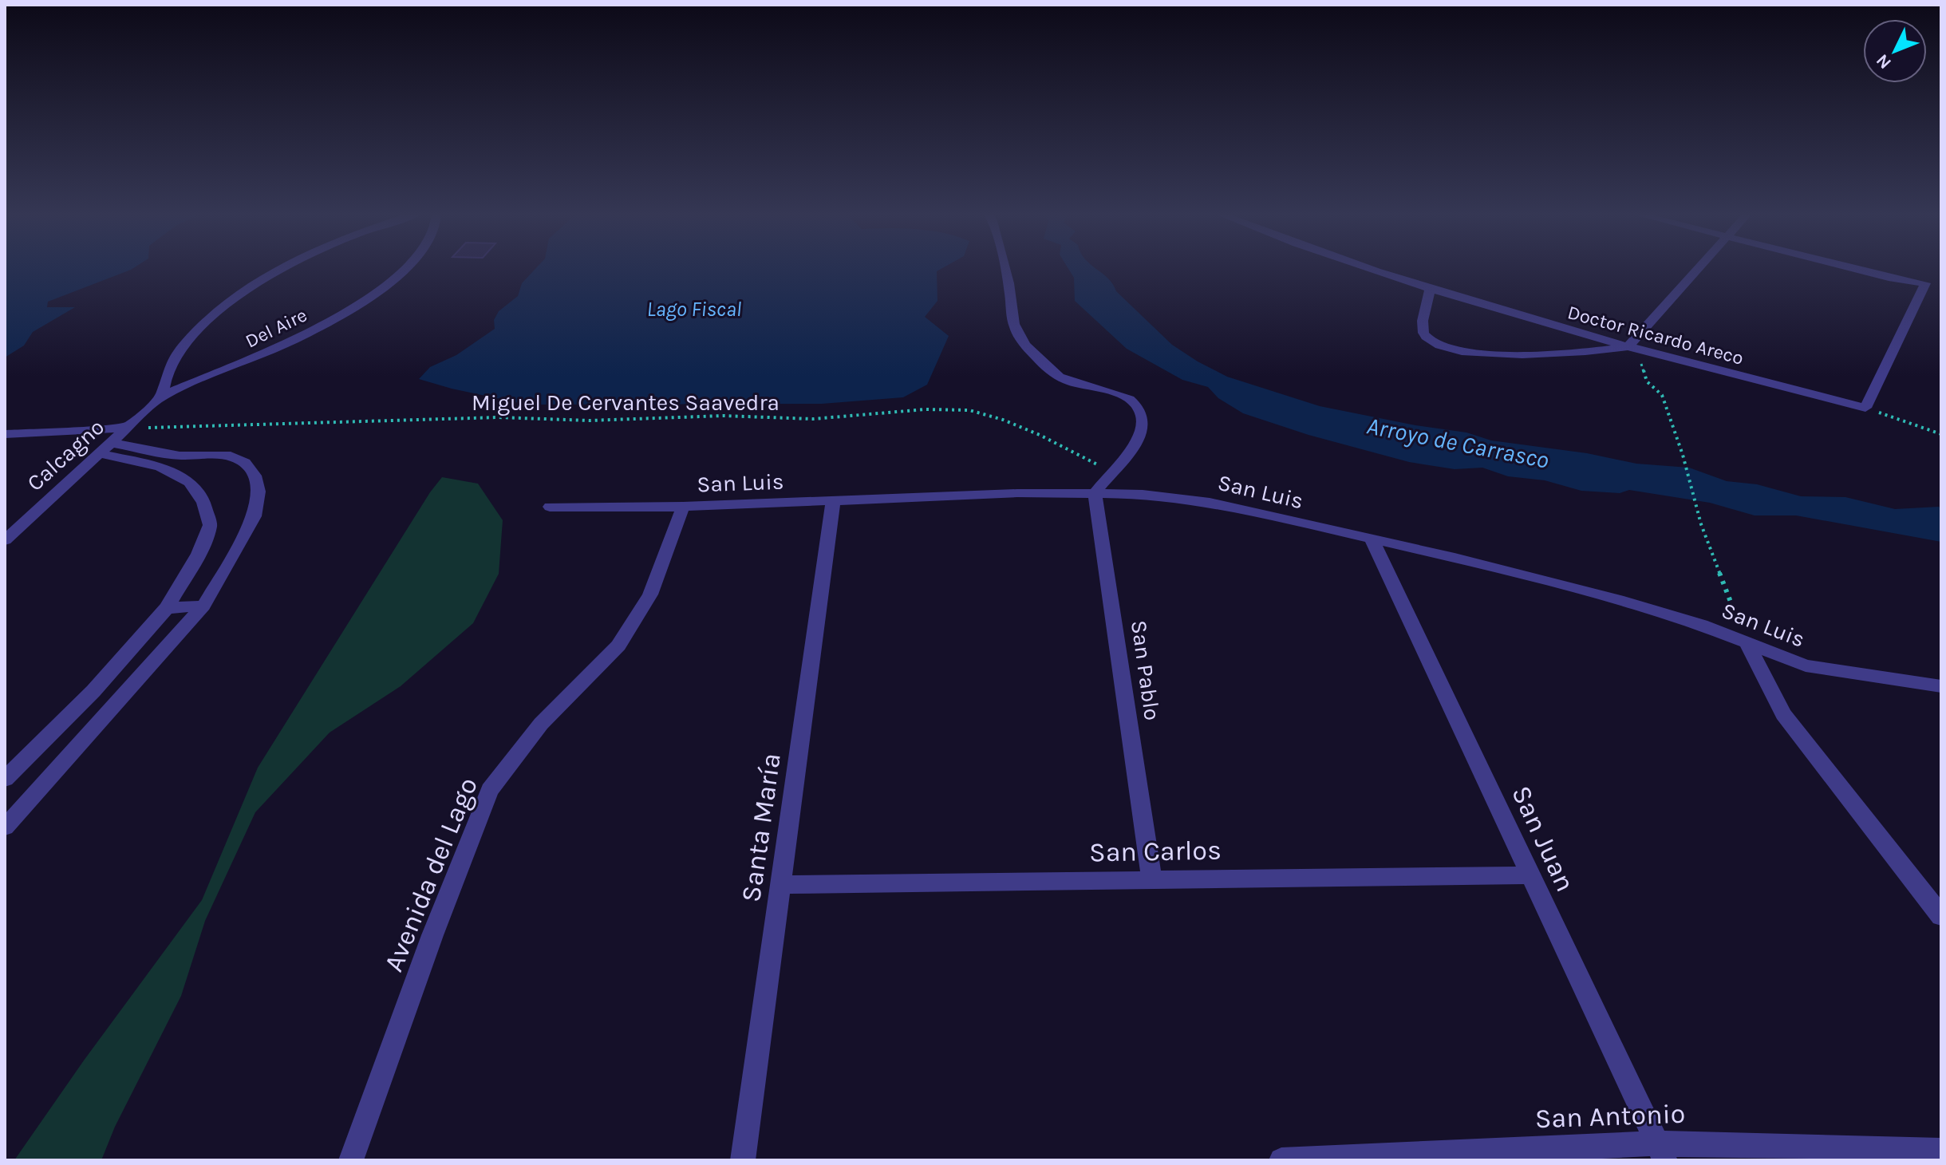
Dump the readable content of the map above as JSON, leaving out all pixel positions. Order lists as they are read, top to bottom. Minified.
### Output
{"streets":{"street":["Del Aire","Doctor Ricardo Areco","Calcagno","San Luis","San Pablo","Santa María","San Juan","San Carlos","Avenida del Lago","San Antonio"],"path":["Miguel De Cervantes Saavedra"]},"crossings":[["Del Aire","Calcagno"],["Miguel De Cervantes Saavedra","Calcagno"],["San Luis","San Pablo"],["San Luis","Santa María"],["San Luis","San Juan"],["San Luis","Avenida del Lago"],["San Pablo","San Carlos"],["Santa María","San Carlos"],["San Juan","San Carlos"],["San Juan","San Antonio"]],"water":["Lago Fiscal","Arroyo de Carrasco"],"north":"bottom left"}
